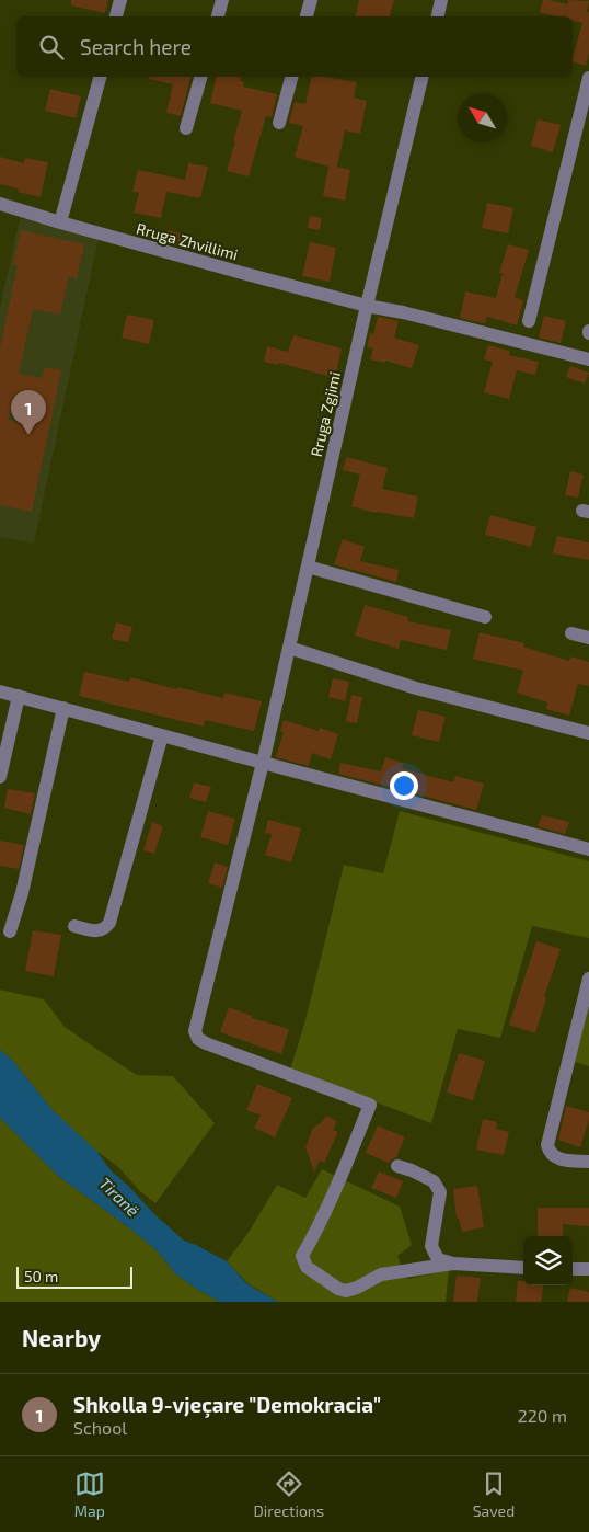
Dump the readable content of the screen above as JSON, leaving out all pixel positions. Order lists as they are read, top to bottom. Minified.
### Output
{"streets":{"street":["Rruga Zhvillimi","Rruga Zgjimi"]},"crossings":[["Rruga Zhvillimi","Rruga Zgjimi"]],"water":["Tiranë"],"scale_bar":"50 m","north":"top left","page":{"search":"Search here","pins":"1","scale":"50 m","heading":"Nearby","list":[{"mark":"1","name":"Shkolla 9-vjeçare \"Demokracia\"","note":"School","value":"220 m"}],"nav":["Map","Directions","Saved"]}}
